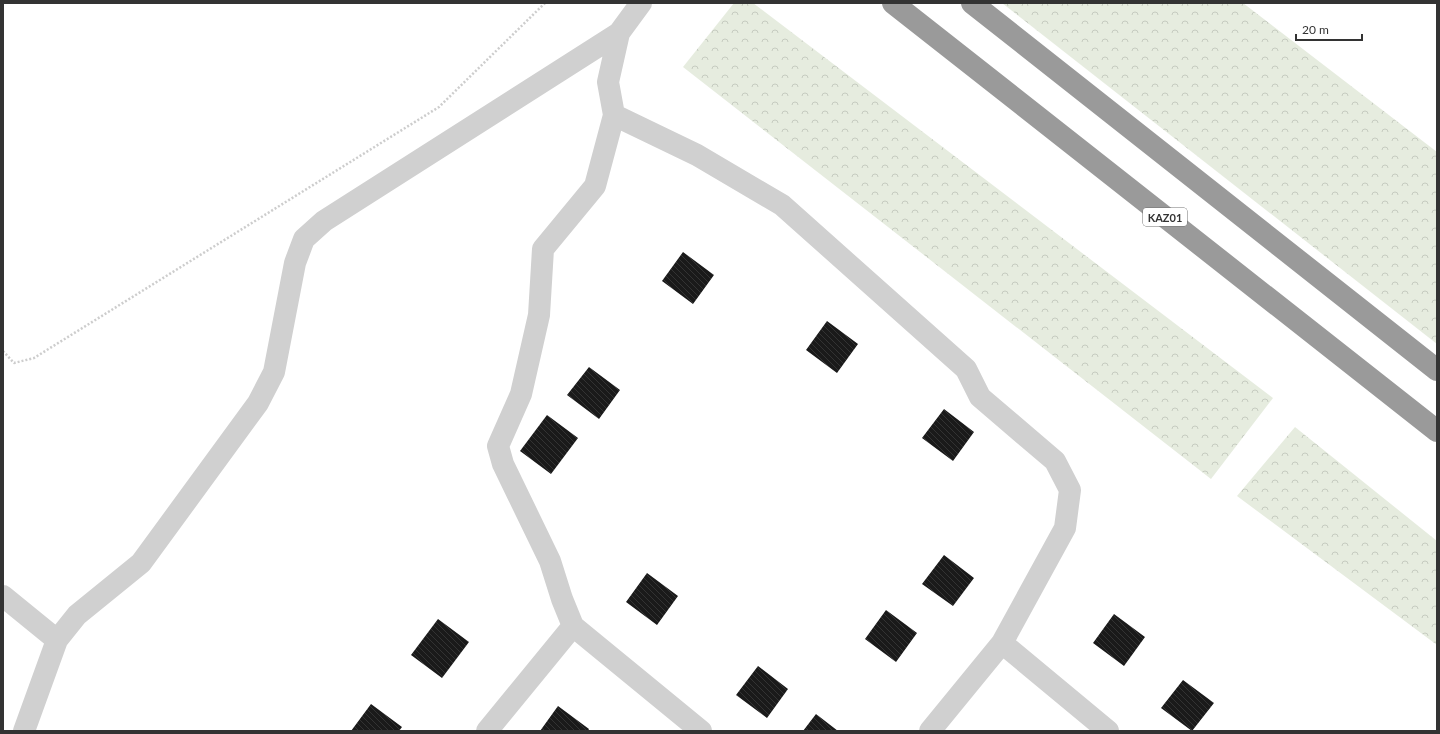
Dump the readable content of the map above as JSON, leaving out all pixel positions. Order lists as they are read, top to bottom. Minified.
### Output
{"streets":{"highway":["KАZ01"]},"scale_bar":"20 m"}
